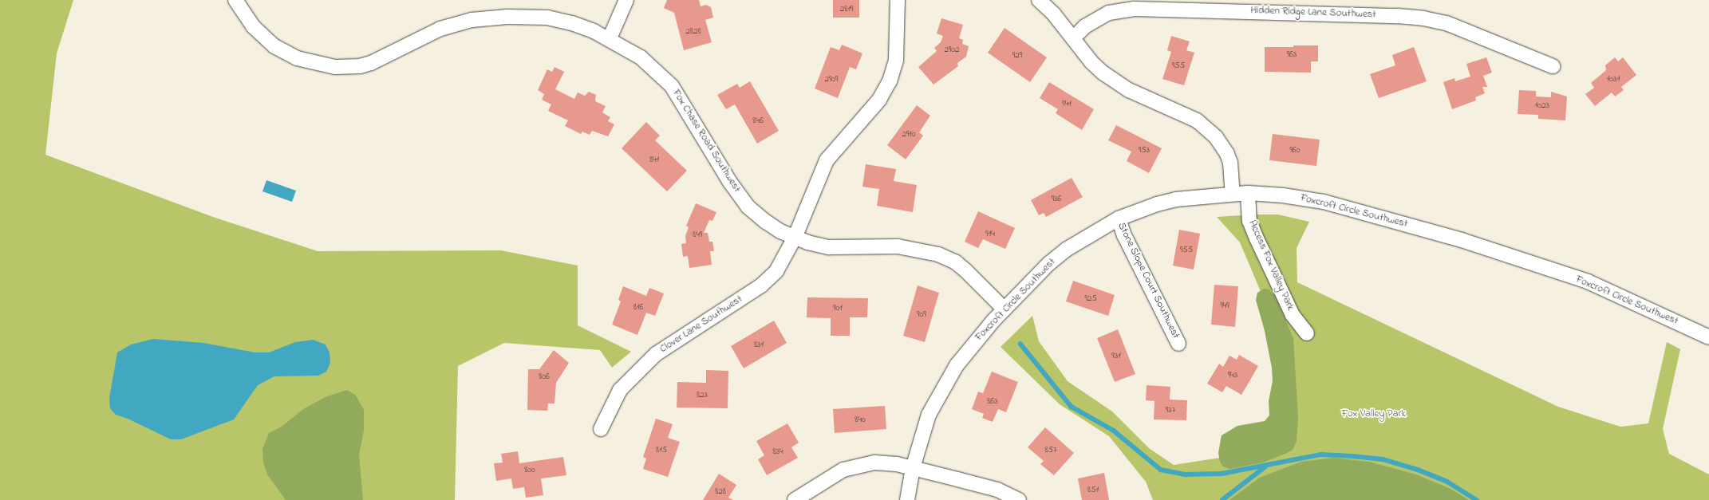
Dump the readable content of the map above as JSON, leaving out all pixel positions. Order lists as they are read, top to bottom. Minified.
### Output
{"streets":{"street":["Hidden Ridge Lane Southwest","Fox Chase Road Southwest","Foxcroft Circle Southwest","Access Fox Valley Park","Stone Slope Court Southwest","Clover Lane Southwest"]},"crossings":[["Fox Chase Road Southwest","Foxcroft Circle Southwest"],["Fox Chase Road Southwest","Clover Lane Southwest"],["Foxcroft Circle Southwest","Access Fox Valley Park"],["Foxcroft Circle Southwest","Stone Slope Court Southwest"]],"parks":["Fox Valley Park"],"house_numbers":["2819","2828","2902","963","929","955","2909","1031","941","1023","846","2910","953","960","841","936","914","849","955","925","949","816","901","909","831","931","943","806","823","863","937","840","815","857","834","800","851","828"]}
